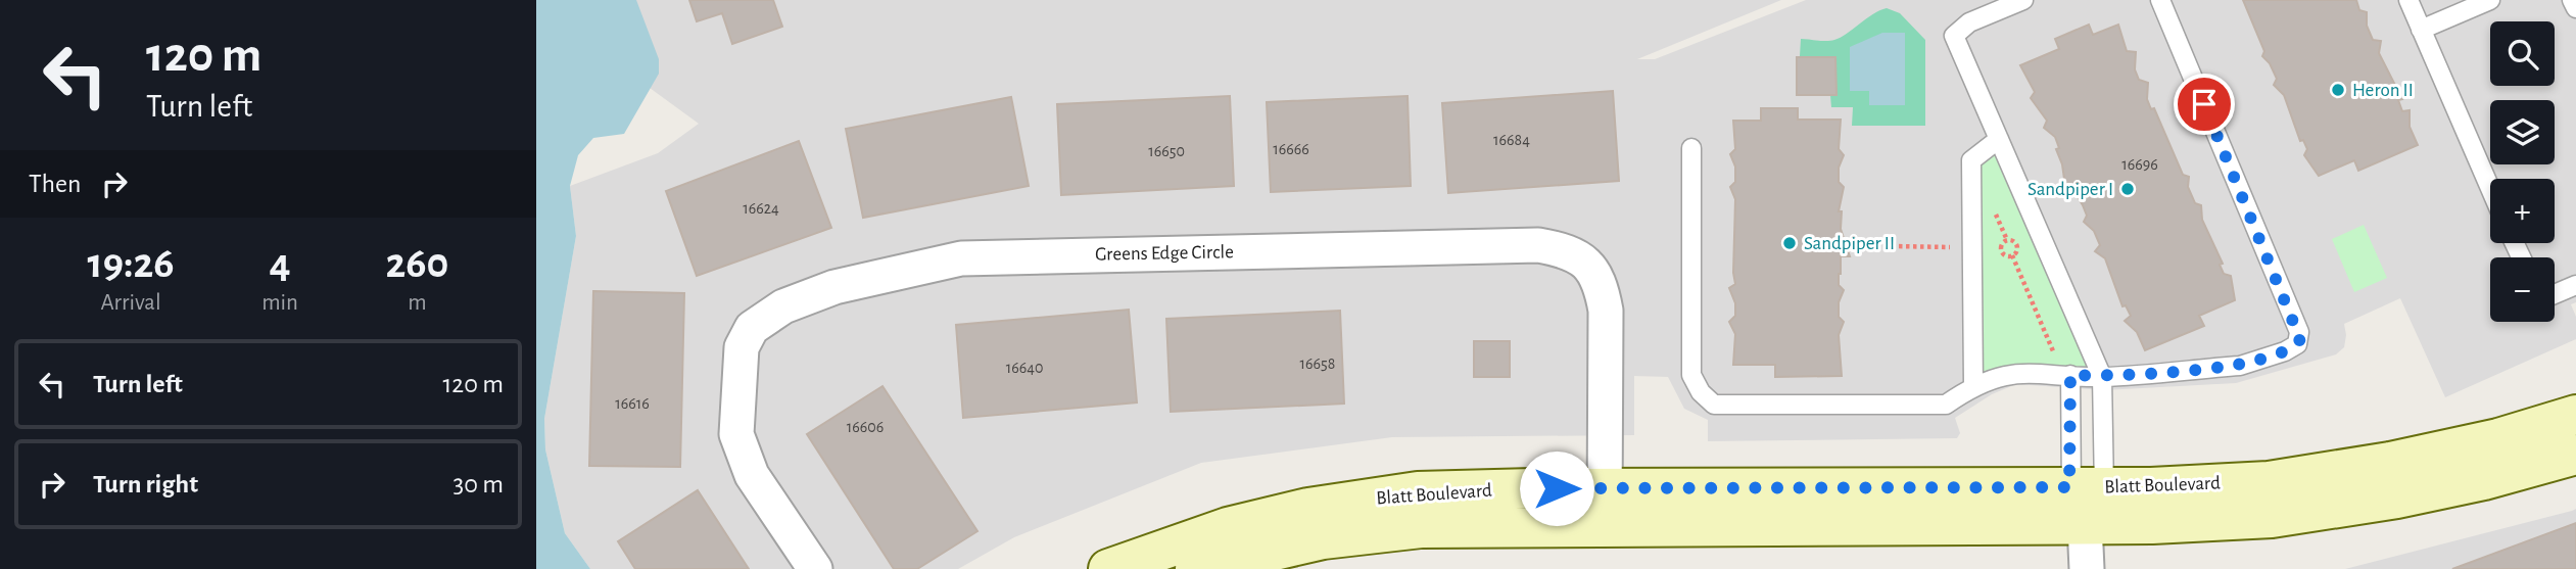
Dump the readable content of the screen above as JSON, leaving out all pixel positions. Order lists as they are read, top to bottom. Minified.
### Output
{"streets":{"street":["Greens Edge Circle","Blatt Boulevard"]},"crossings":[["Greens Edge Circle","Blatt Boulevard"]],"places":["Heron II","Sandpiper I","Sandpiper II"],"house_numbers":["16684","16666","16650","16696","16624","16658","16640","16616","16606"],"page":{"turn":["120 m","Turn left"],"map_buttons":["+","−"],"then":"Then","eta":["19:26","Arrival","4","min","260","m"],"list":[{"name":"Turn left","value":"120 m"},{"name":"Turn right","value":"30 m"}]}}
